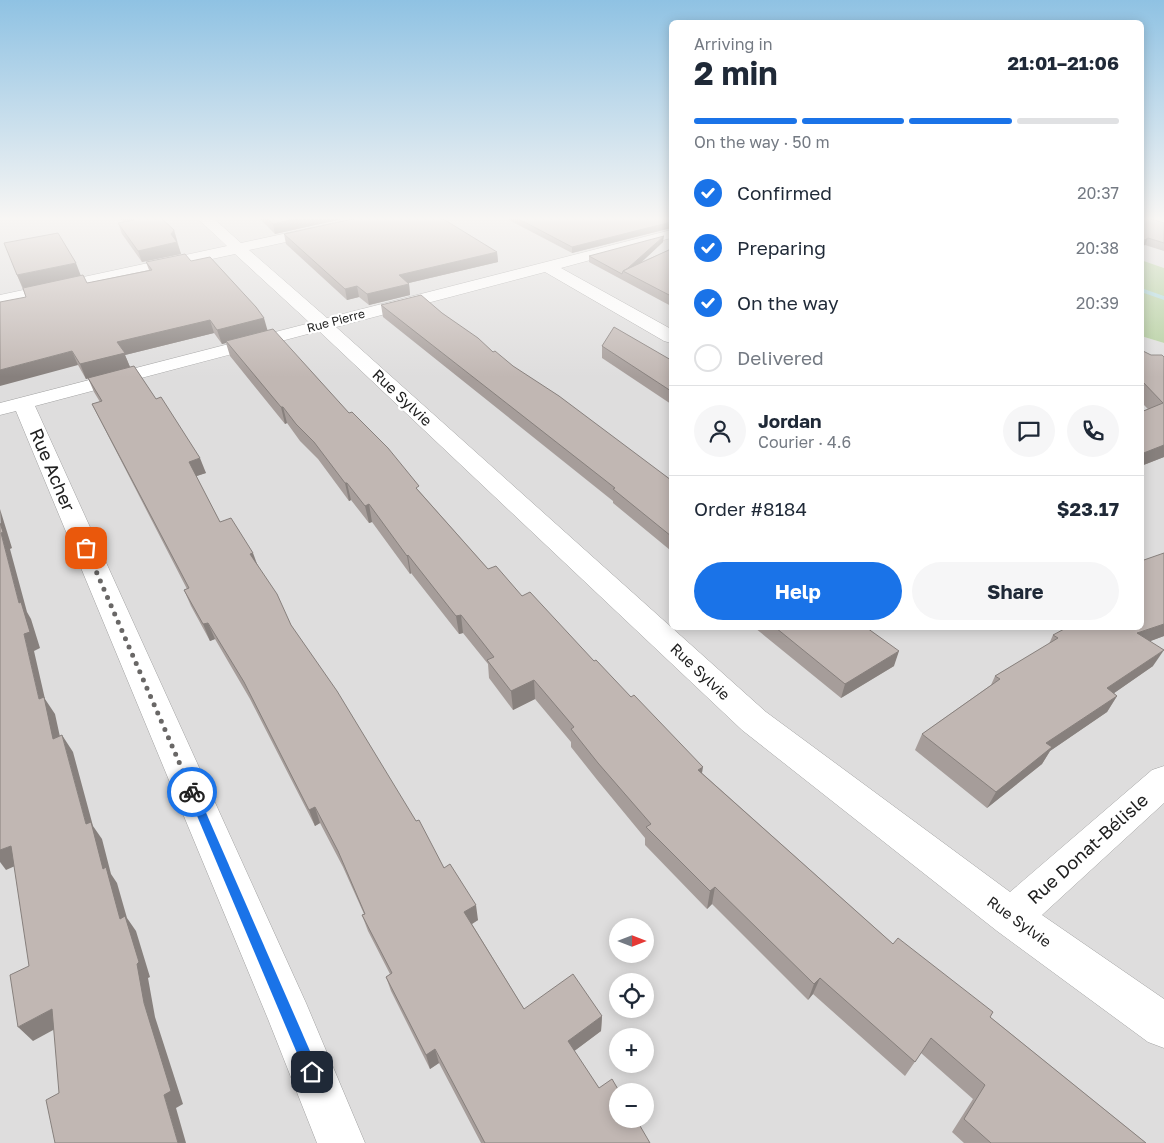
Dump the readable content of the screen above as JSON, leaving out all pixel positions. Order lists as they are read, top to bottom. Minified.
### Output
{"streets":{"street":["Rue Pierre","Rue Sylvie","Rue Acher","Rue Donat-Bélisle"]},"crossings":[["Rue Pierre","Rue Sylvie"],["Rue Pierre","Rue Acher"],["Rue Sylvie","Rue Donat-Bélisle"]],"north":"right","page":{"heading":["2 min","Arriving in","21:01–21:06"],"panel":["Jordan","Courier · 4.6","Order #8184","$23.17"],"bar":"On the way · 50 m","list":[["Confirmed","20:37"],["Preparing","20:38"],["On the way","20:39"],"Delivered"],"buttons":["Help","Share"],"map_buttons":["+","−"]}}
